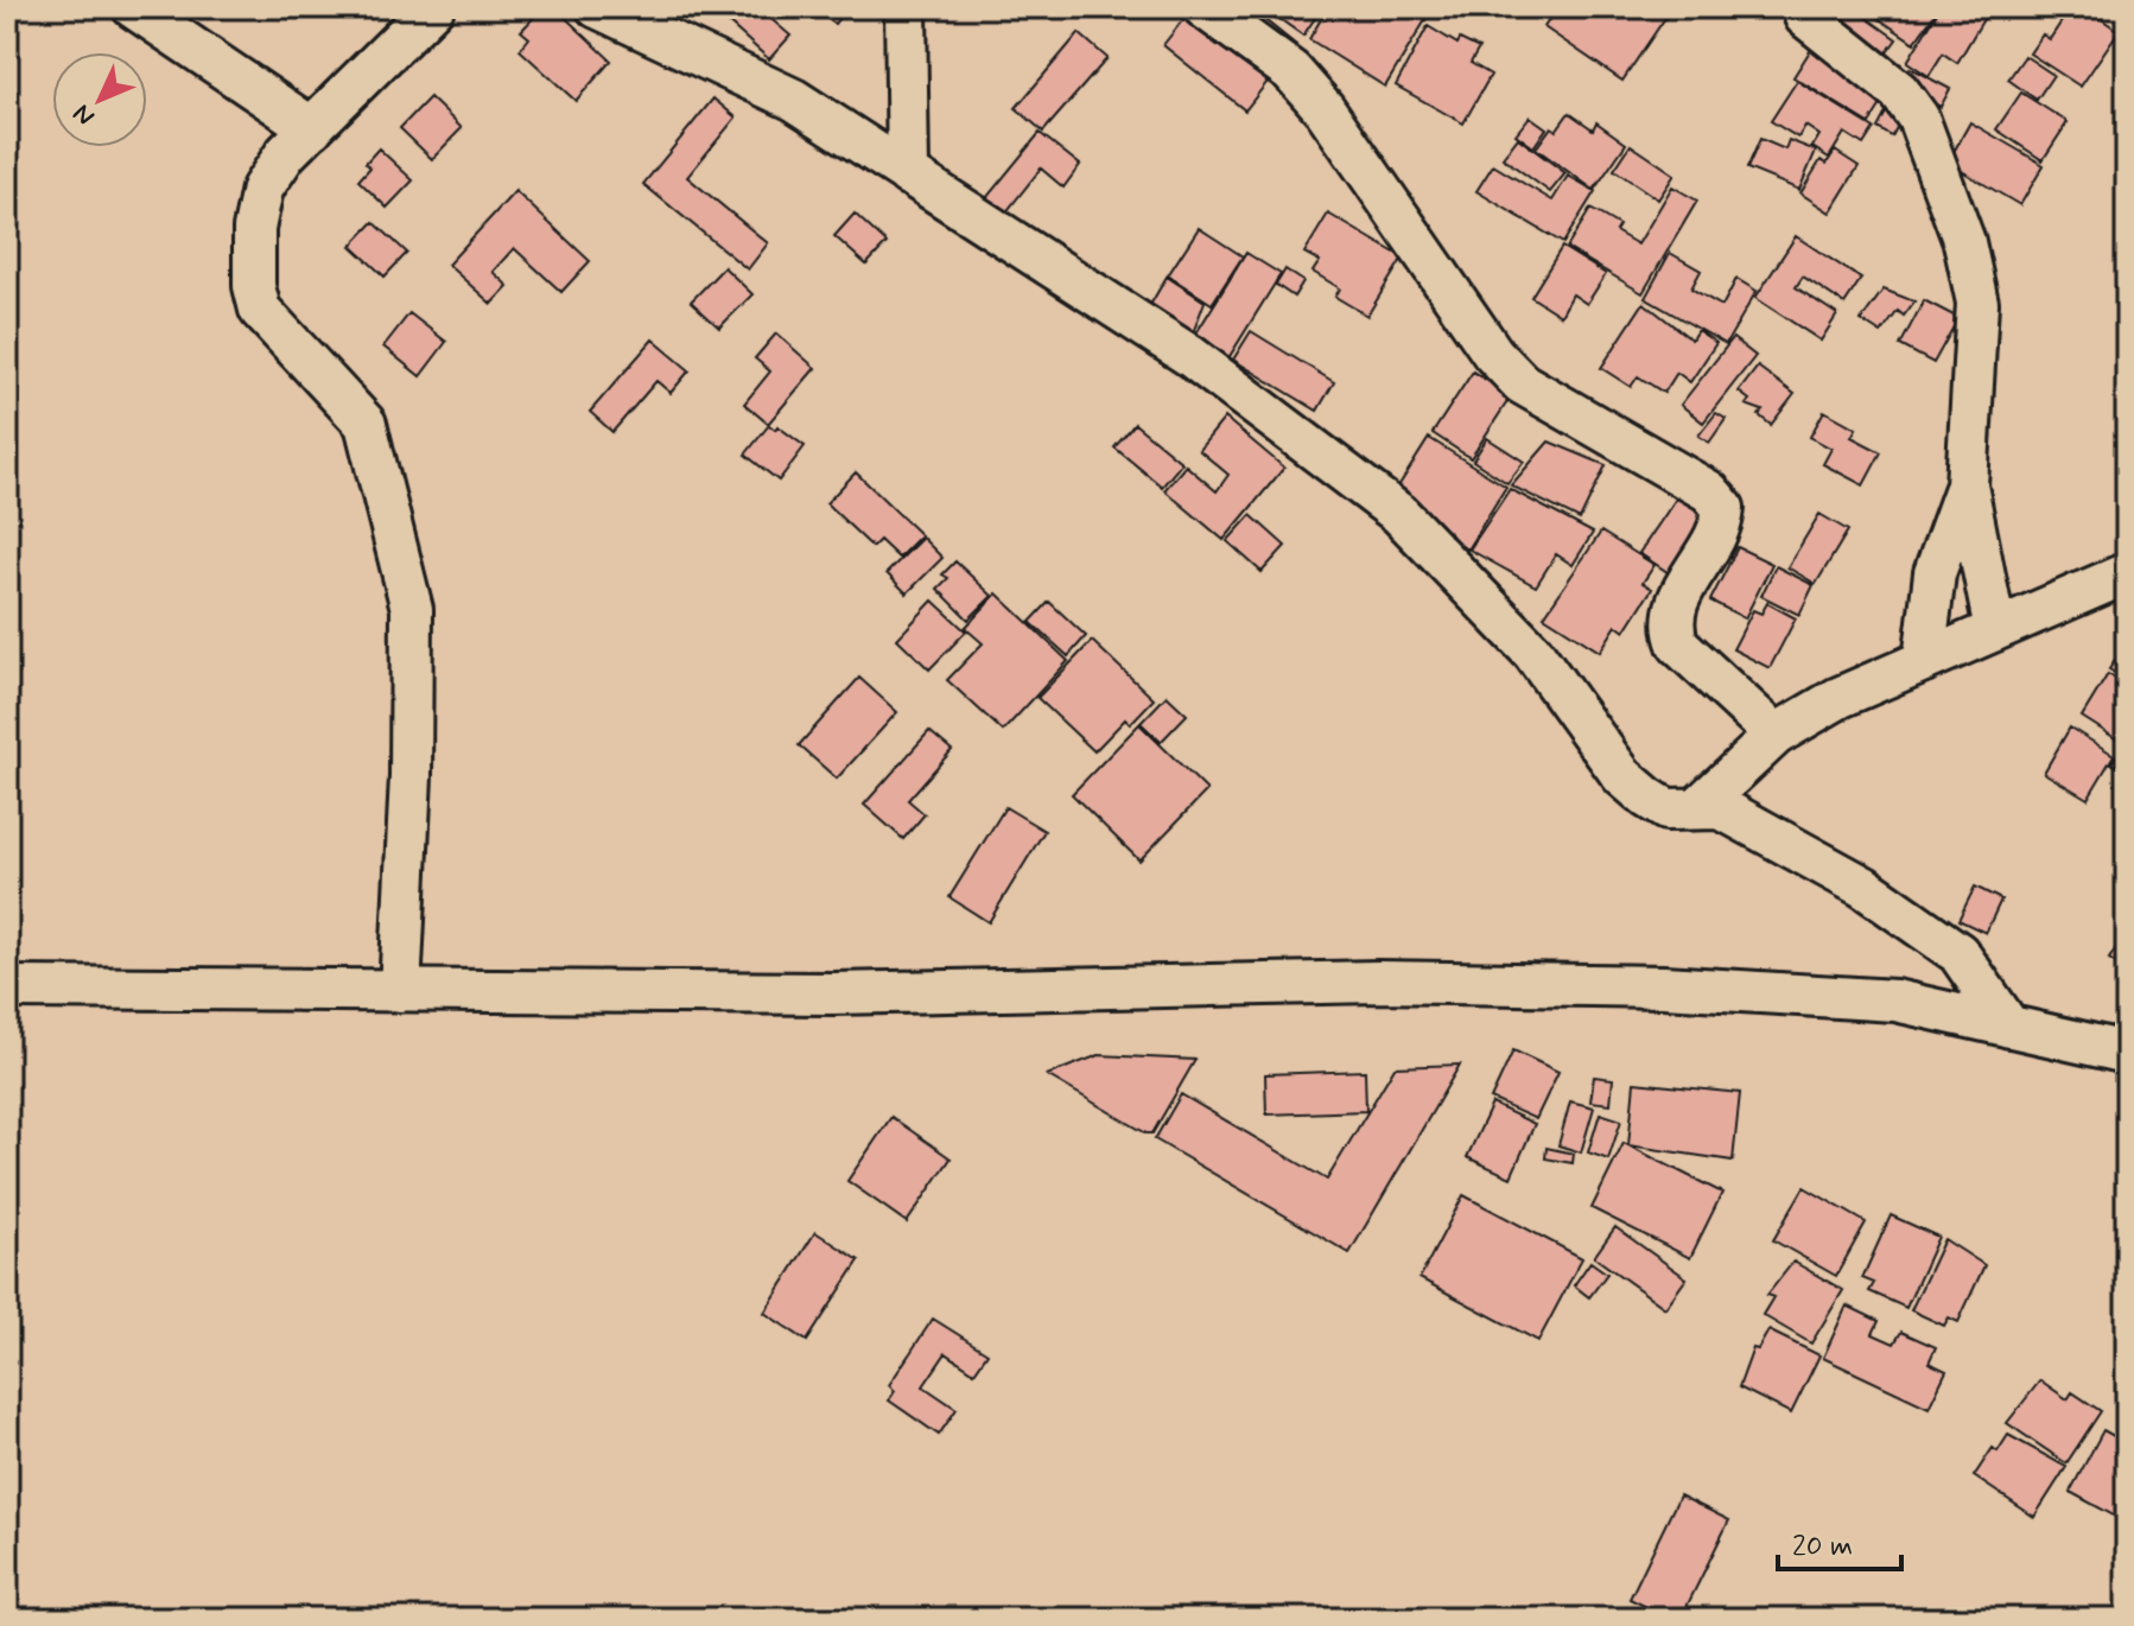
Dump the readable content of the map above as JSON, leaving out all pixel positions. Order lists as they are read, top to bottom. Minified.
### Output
{"scale_bar":"20 m","north":"bottom left"}
